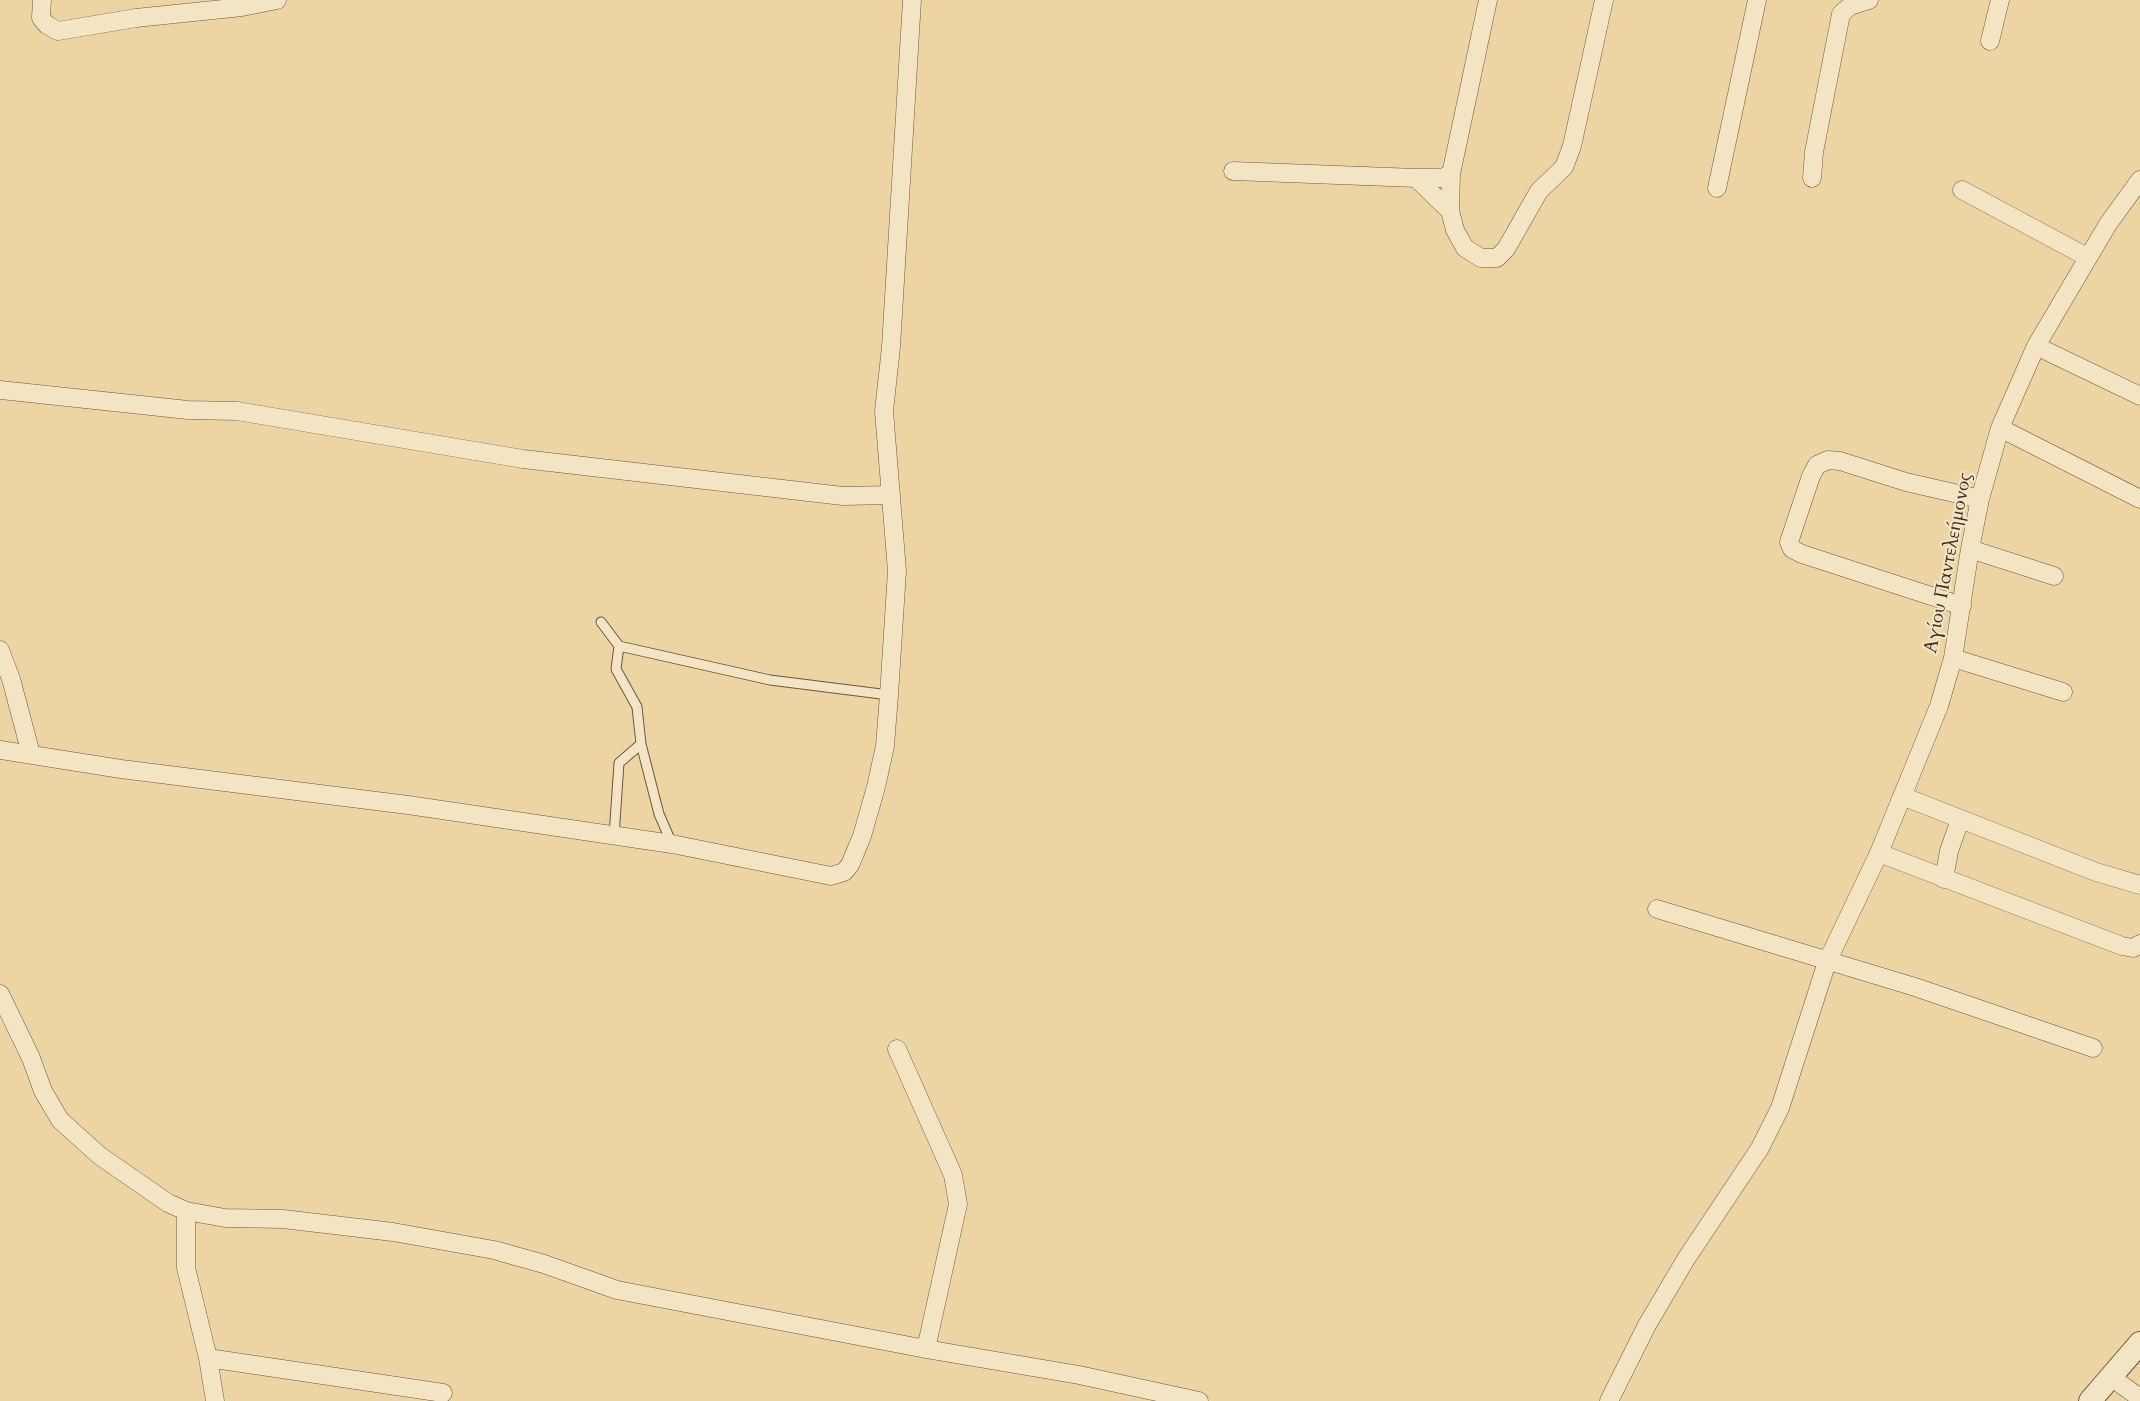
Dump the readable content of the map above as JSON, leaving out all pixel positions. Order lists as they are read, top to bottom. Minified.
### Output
{"streets":{"street":["Αγίου Παντελεήμονος"]}}
